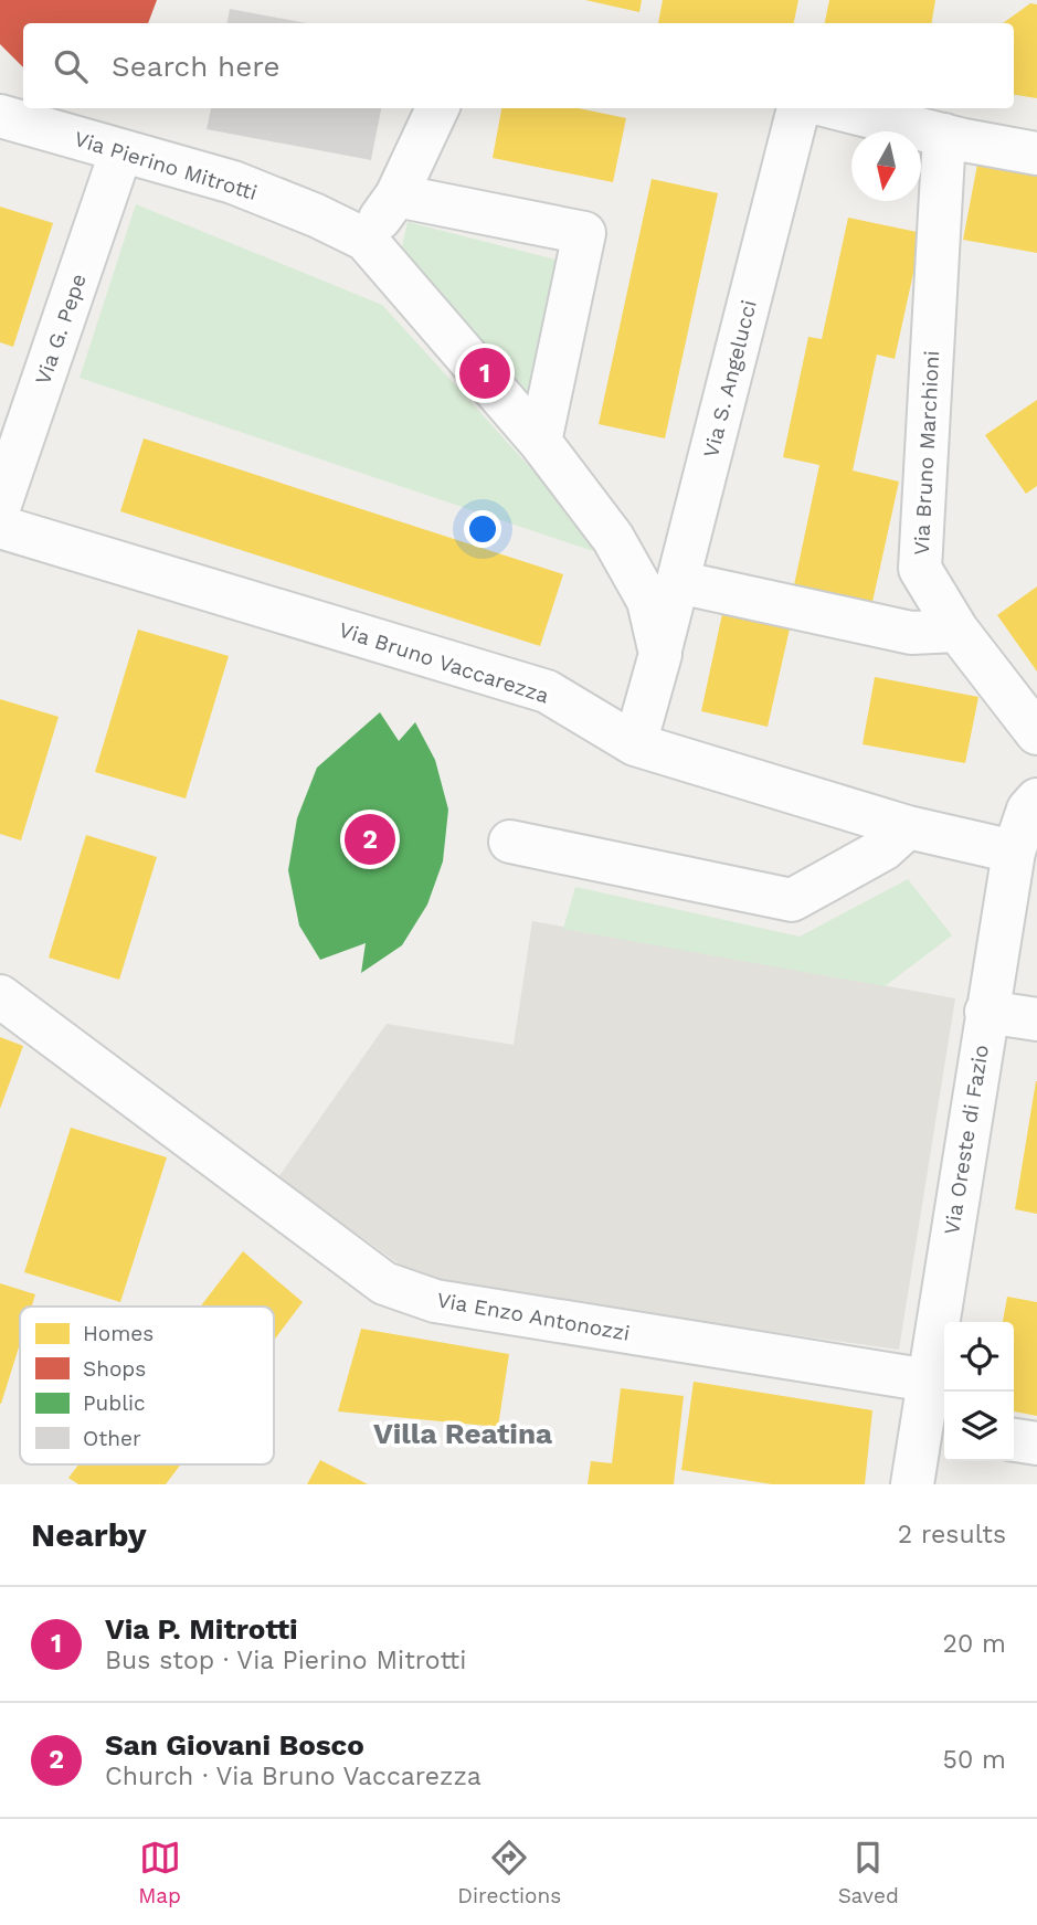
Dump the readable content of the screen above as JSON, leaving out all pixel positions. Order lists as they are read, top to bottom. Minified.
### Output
{"streets":{"street":["Via Pierino Mitrotti","Via G. Pepe","Via S. Angelucci","Via Bruno Marchioni","Via Bruno Vaccarezza","Via Oreste di Fazio","Via Enzo Antonozzi"]},"crossings":[["Via Pierino Mitrotti","Via G. Pepe"],["Via Pierino Mitrotti","Via S. Angelucci"],["Via Pierino Mitrotti","Via Bruno Vaccarezza"],["Via Bruno Vaccarezza","Via Oreste di Fazio"],["Via Oreste di Fazio","Via Enzo Antonozzi"]],"districts":["Villa Reatina"],"legend":["Homes","Shops","Public","Other"],"north":"bottom","page":{"search":"Search here","pins":["1","2"],"heading":["Nearby","2 results"],"list":[{"mark":"1","name":"Via P. Mitrotti","note":"Bus stop · Via Pierino Mitrotti","value":"20 m"},{"mark":"2","name":"San Giovani Bosco","note":"Church · Via Bruno Vaccarezza","value":"50 m"}],"nav":["Map","Directions","Saved"]}}
